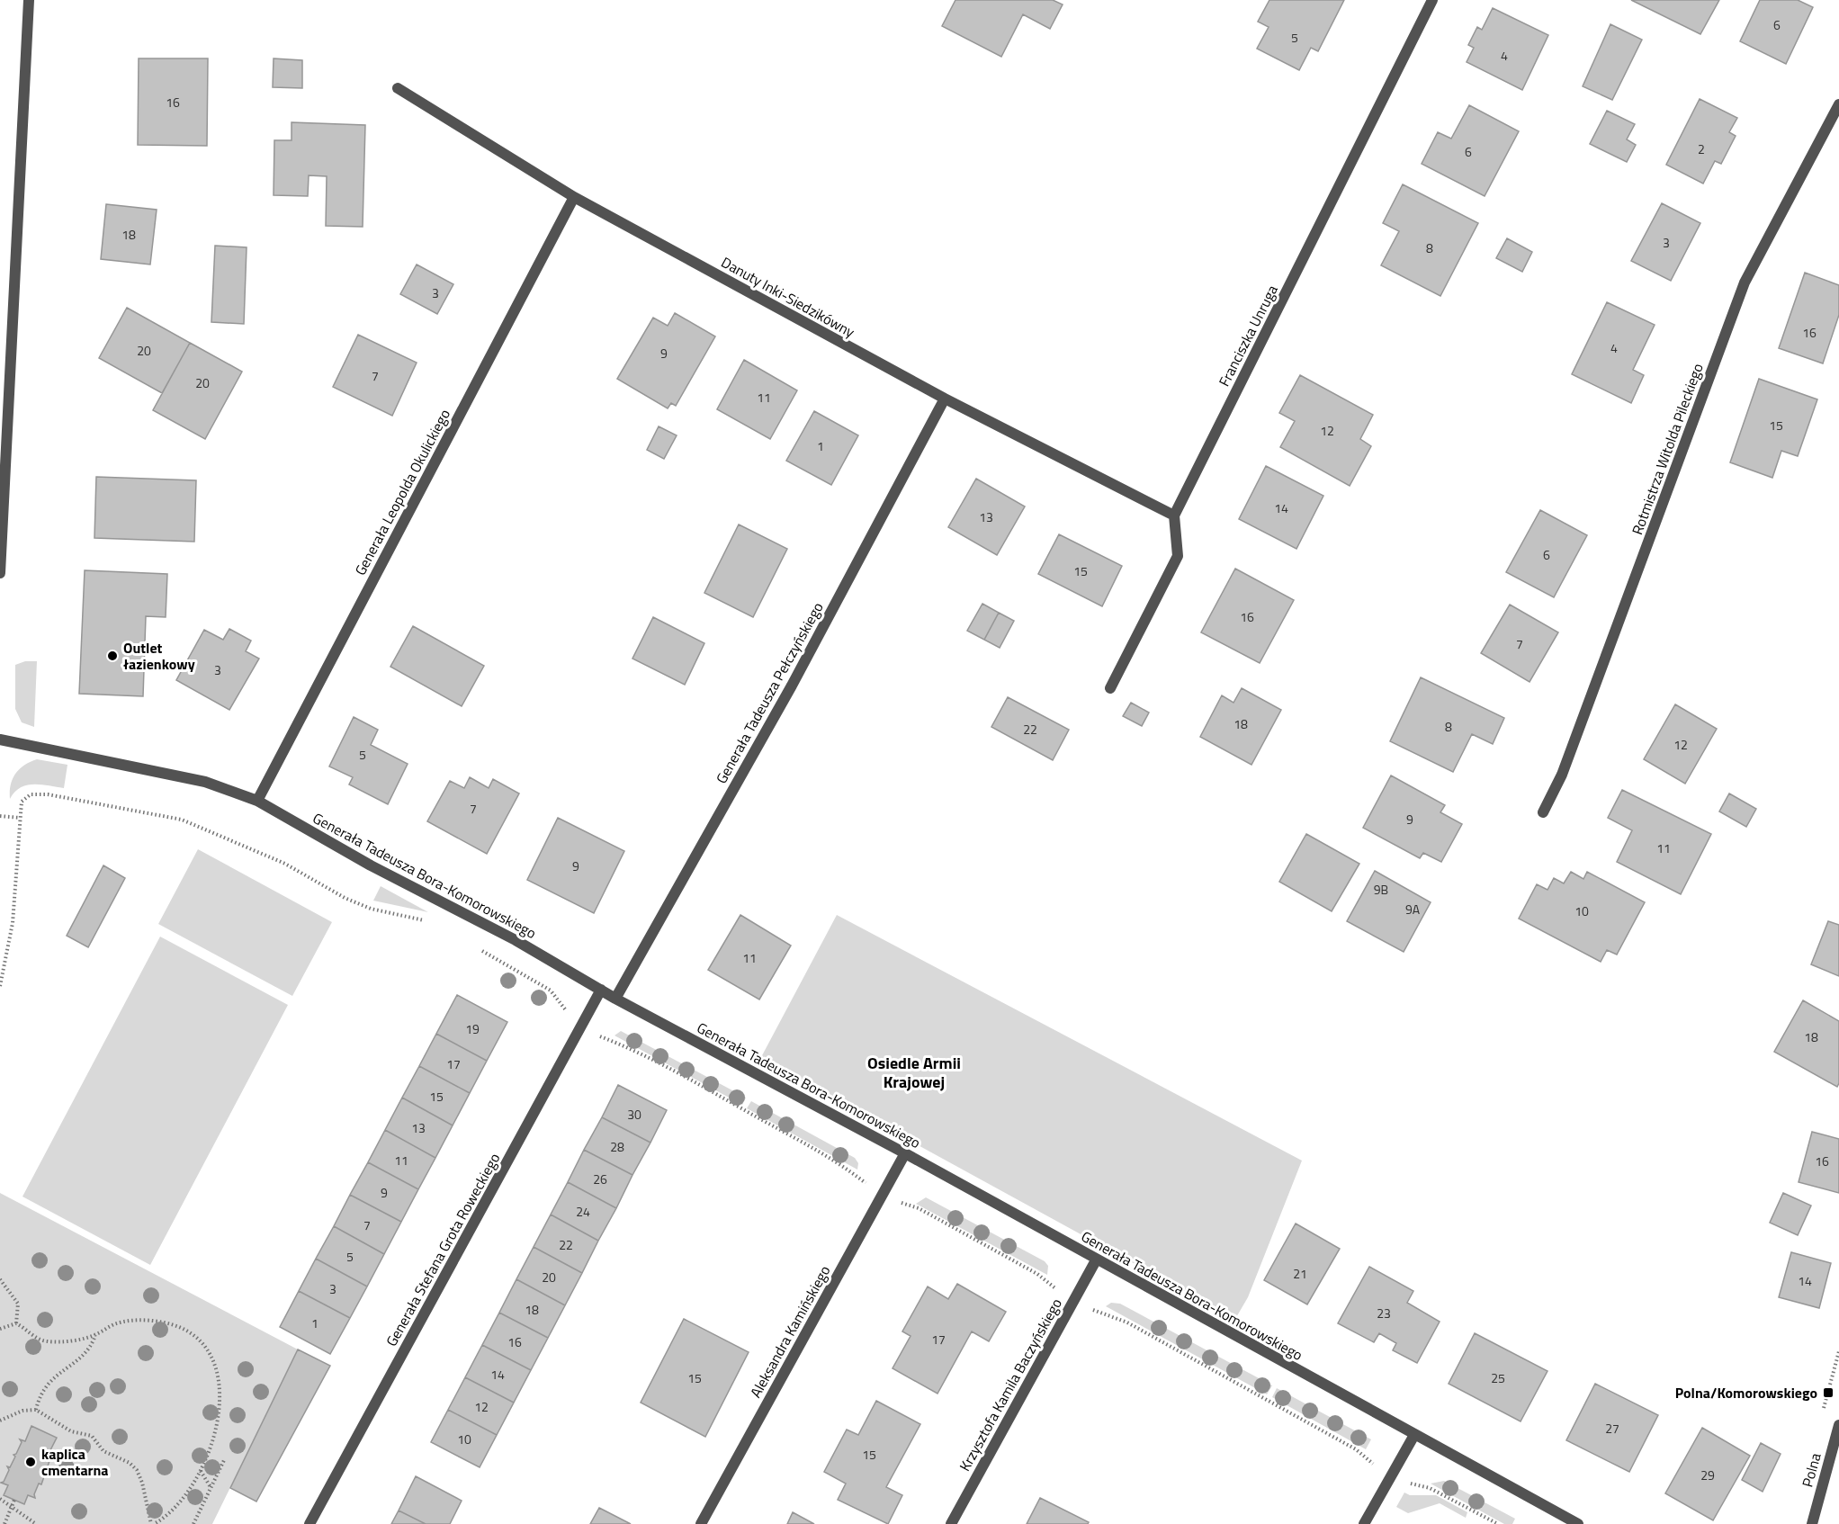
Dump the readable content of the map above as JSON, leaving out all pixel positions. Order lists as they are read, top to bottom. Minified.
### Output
{"streets":{"street":["Danuty Inki-Siedzikówny","Franciszka Unruga","Rotmistrza Witolda Pileckiego","Generała Leopolda Okulickiego","Generała Tadeusza Pełczyńskiego","Generała Tadeusza Bora-Komorowskiego","Generała Stefana Grota Roweckiego","Aleksandra Kamińskiego","Krzysztofa Kamila Baczyńskiego","Polna"]},"crossings":[["Danuty Inki-Siedzikówny","Franciszka Unruga"],["Danuty Inki-Siedzikówny","Generała Leopolda Okulickiego"],["Danuty Inki-Siedzikówny","Generała Tadeusza Pełczyńskiego"],["Generała Leopolda Okulickiego","Generała Tadeusza Bora-Komorowskiego"],["Generała Tadeusza Pełczyńskiego","Generała Tadeusza Bora-Komorowskiego"],["Generała Tadeusza Bora-Komorowskiego","Generała Stefana Grota Roweckiego"],["Generała Tadeusza Bora-Komorowskiego","Aleksandra Kamińskiego"],["Generała Tadeusza Bora-Komorowskiego","Krzysztofa Kamila Baczyńskiego"]],"districts":["Osiedle Armii Krajowej"],"places":{"other":["Outlet łazienkowy","kaplica cmentarna"],"transit":["Polna/Komorowskiego"]},"house_numbers":["6","5","4","16","2","6","18","3","8","3","16","4","20","9","7","20","11","15","12","1","14","13","6","15","16","7","3","18","8","22","12","5","7","9","11","9","9B","9A","10","11","19","18","17","15","30","13","28","11","16","26","9","24","7","22","5","21","20","14","3","18","23","1","17","16","14","15","25","12","27","10","15","29"]}
